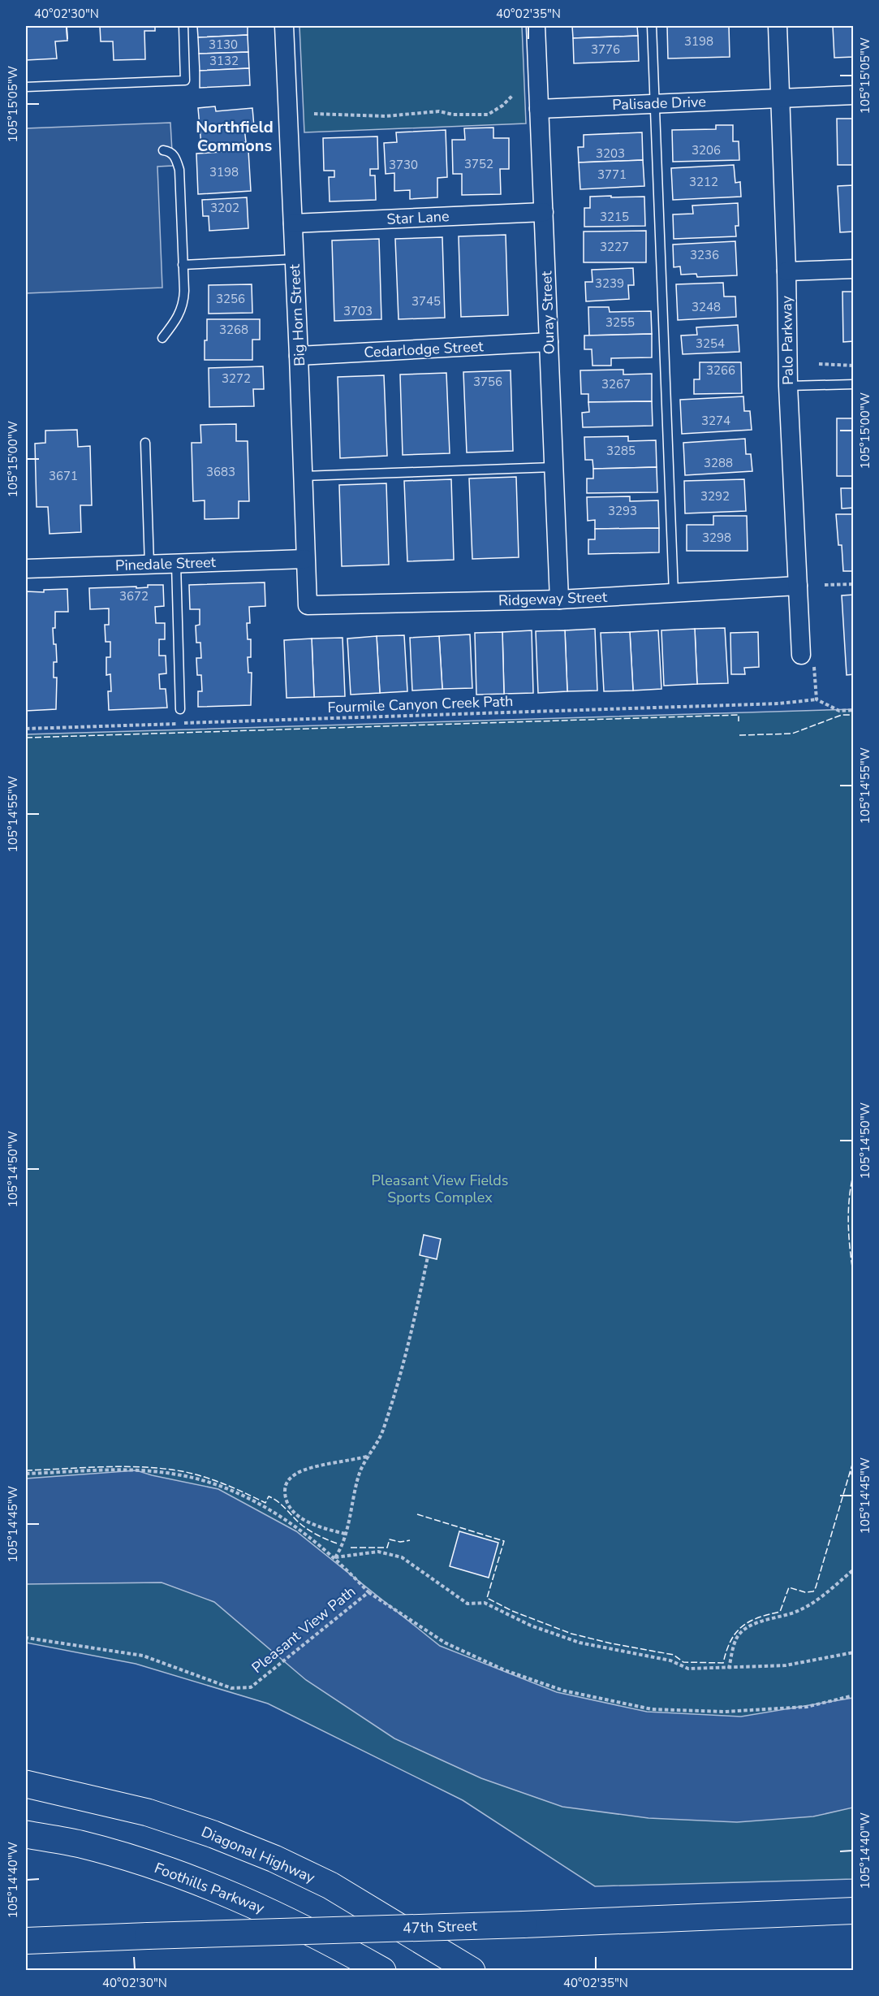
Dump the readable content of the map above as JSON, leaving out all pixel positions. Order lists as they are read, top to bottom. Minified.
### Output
{"streets":{"highway":["Diagonal Highway","Foothills Parkway"],"street":["Palisade Drive","Star Lane","Ouray Street","Big Horn Street","Palo Parkway","Cedarlodge Street","Pinedale Street","Ridgeway Street","47th Street"],"path":["Fourmile Canyon Creek Path","Pleasant View Path"]},"crossings":[["Palisade Drive","Ouray Street"],["Palisade Drive","Palo Parkway"],["Star Lane","Ouray Street"],["Star Lane","Big Horn Street"],["Ouray Street","Cedarlodge Street"],["Ouray Street","Ridgeway Street"],["Big Horn Street","Cedarlodge Street"],["Big Horn Street","Pinedale Street"],["Big Horn Street","Ridgeway Street"],["Palo Parkway","Ridgeway Street"]],"districts":["Northfield Commons"],"parks":["Pleasant View Fields Sports Complex"],"house_numbers":["3198","3130","3776","3132","3206","3203","3752","3730","3198","3771","3212","3202","3215","3227","3236","3239","3256","3745","3248","3703","3255","3268","3254","3266","3272","3756","3267","3274","3285","3288","3683","3671","3292","3293","3298","3672"],"coordinates":["40°02'30\"N","40°02'35\"N","105°15'05\"W","105°15'00\"W","105°14'55\"W","105°14'50\"W","105°14'45\"W","105°14'40\"W"]}
